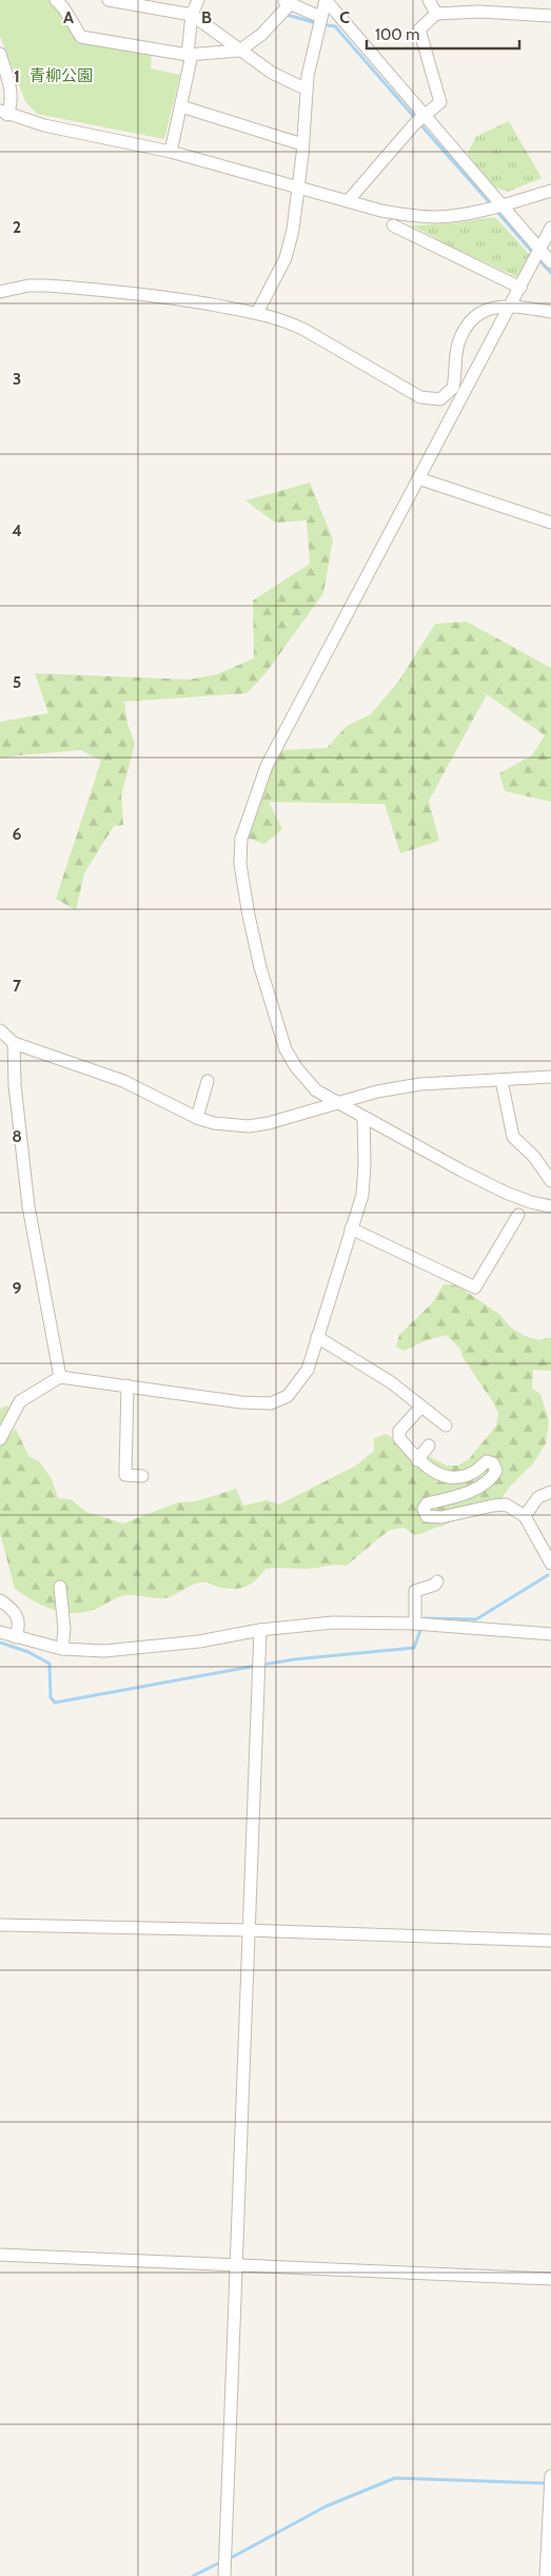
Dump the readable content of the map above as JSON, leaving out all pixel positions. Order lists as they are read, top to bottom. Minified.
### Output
{"parks":["青柳公園"],"scale_bar":"100 m","grid":{"columns":["A","B","C"],"rows":["1","2","3","4","5","6","7","8","9"]}}
